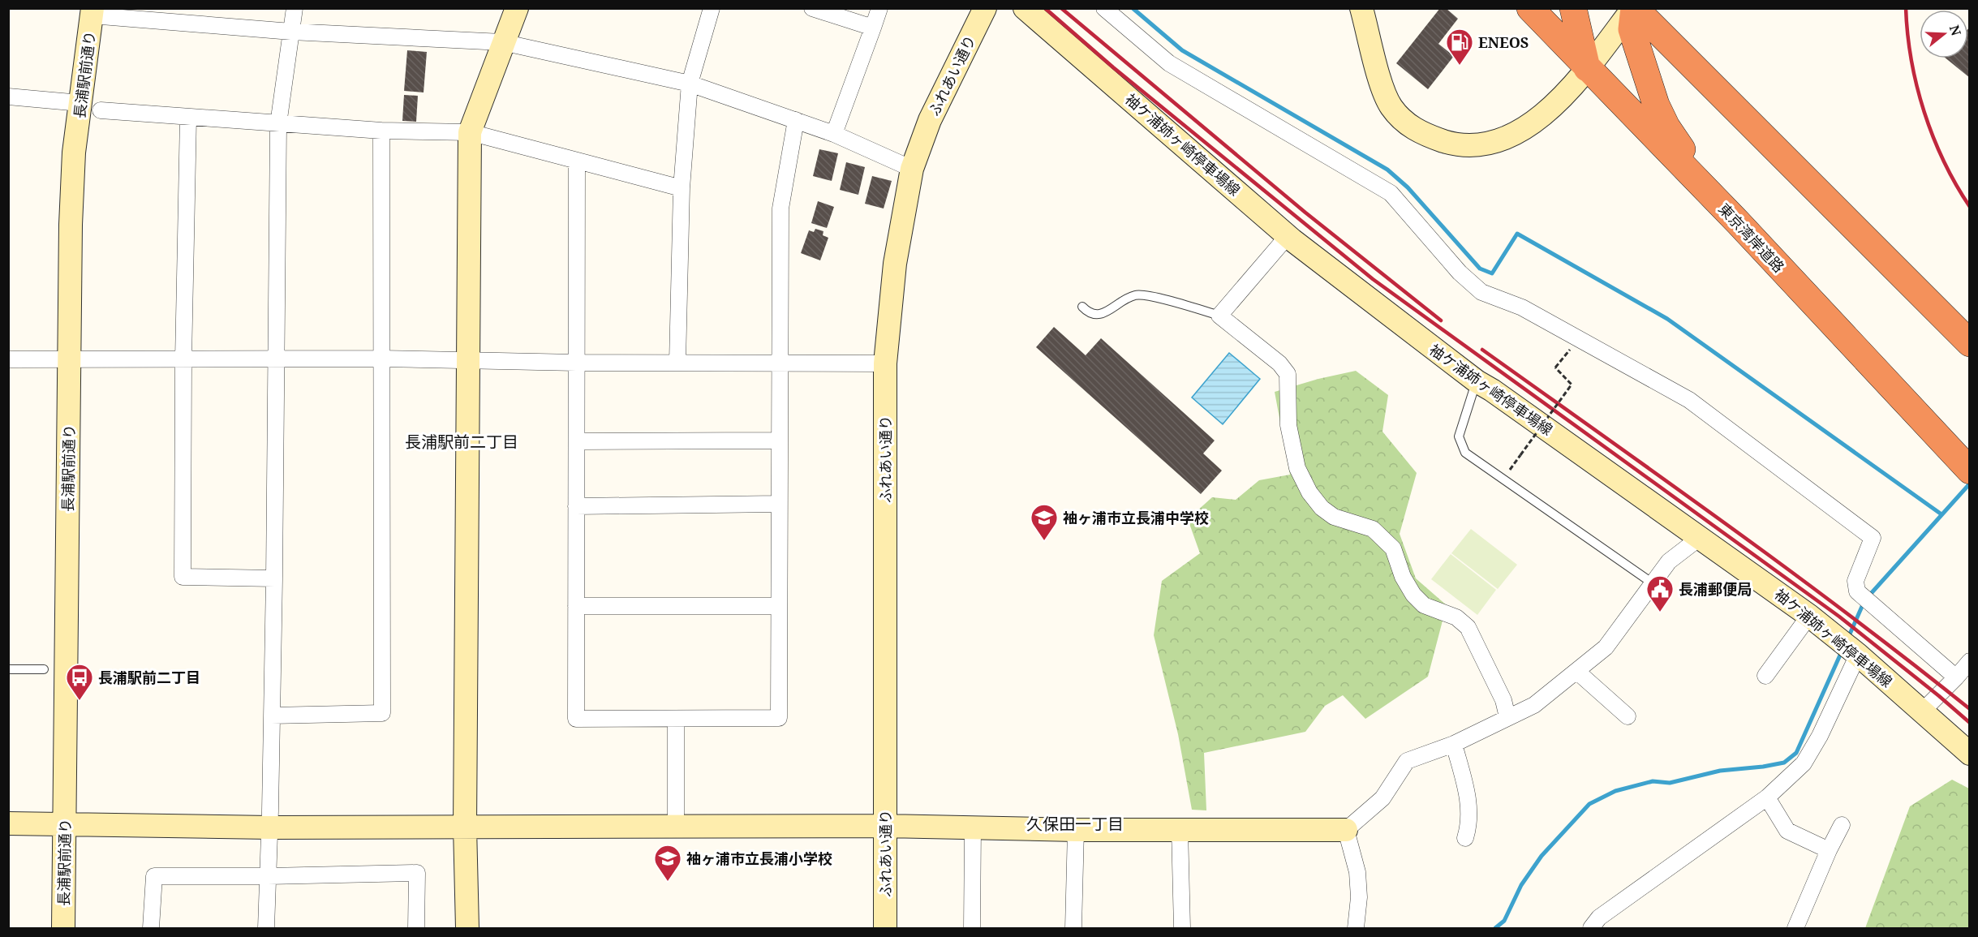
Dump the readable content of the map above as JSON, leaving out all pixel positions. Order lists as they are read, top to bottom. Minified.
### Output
{"streets":{"highway":["東京湾岸道路"],"street":["長浦駅前通り","ふれあい通り","袖ケ浦姉ヶ崎停車場線"]},"districts":["長浦駅前二丁目","久保田一丁目"],"places":{"fuel station":["ENEOS"],"school or university":["袖ヶ浦市立長浦中学校","袖ヶ浦市立長浦小学校"],"public building":["長浦郵便局"],"bus stop":["長浦駅前二丁目"]},"north":"right"}
